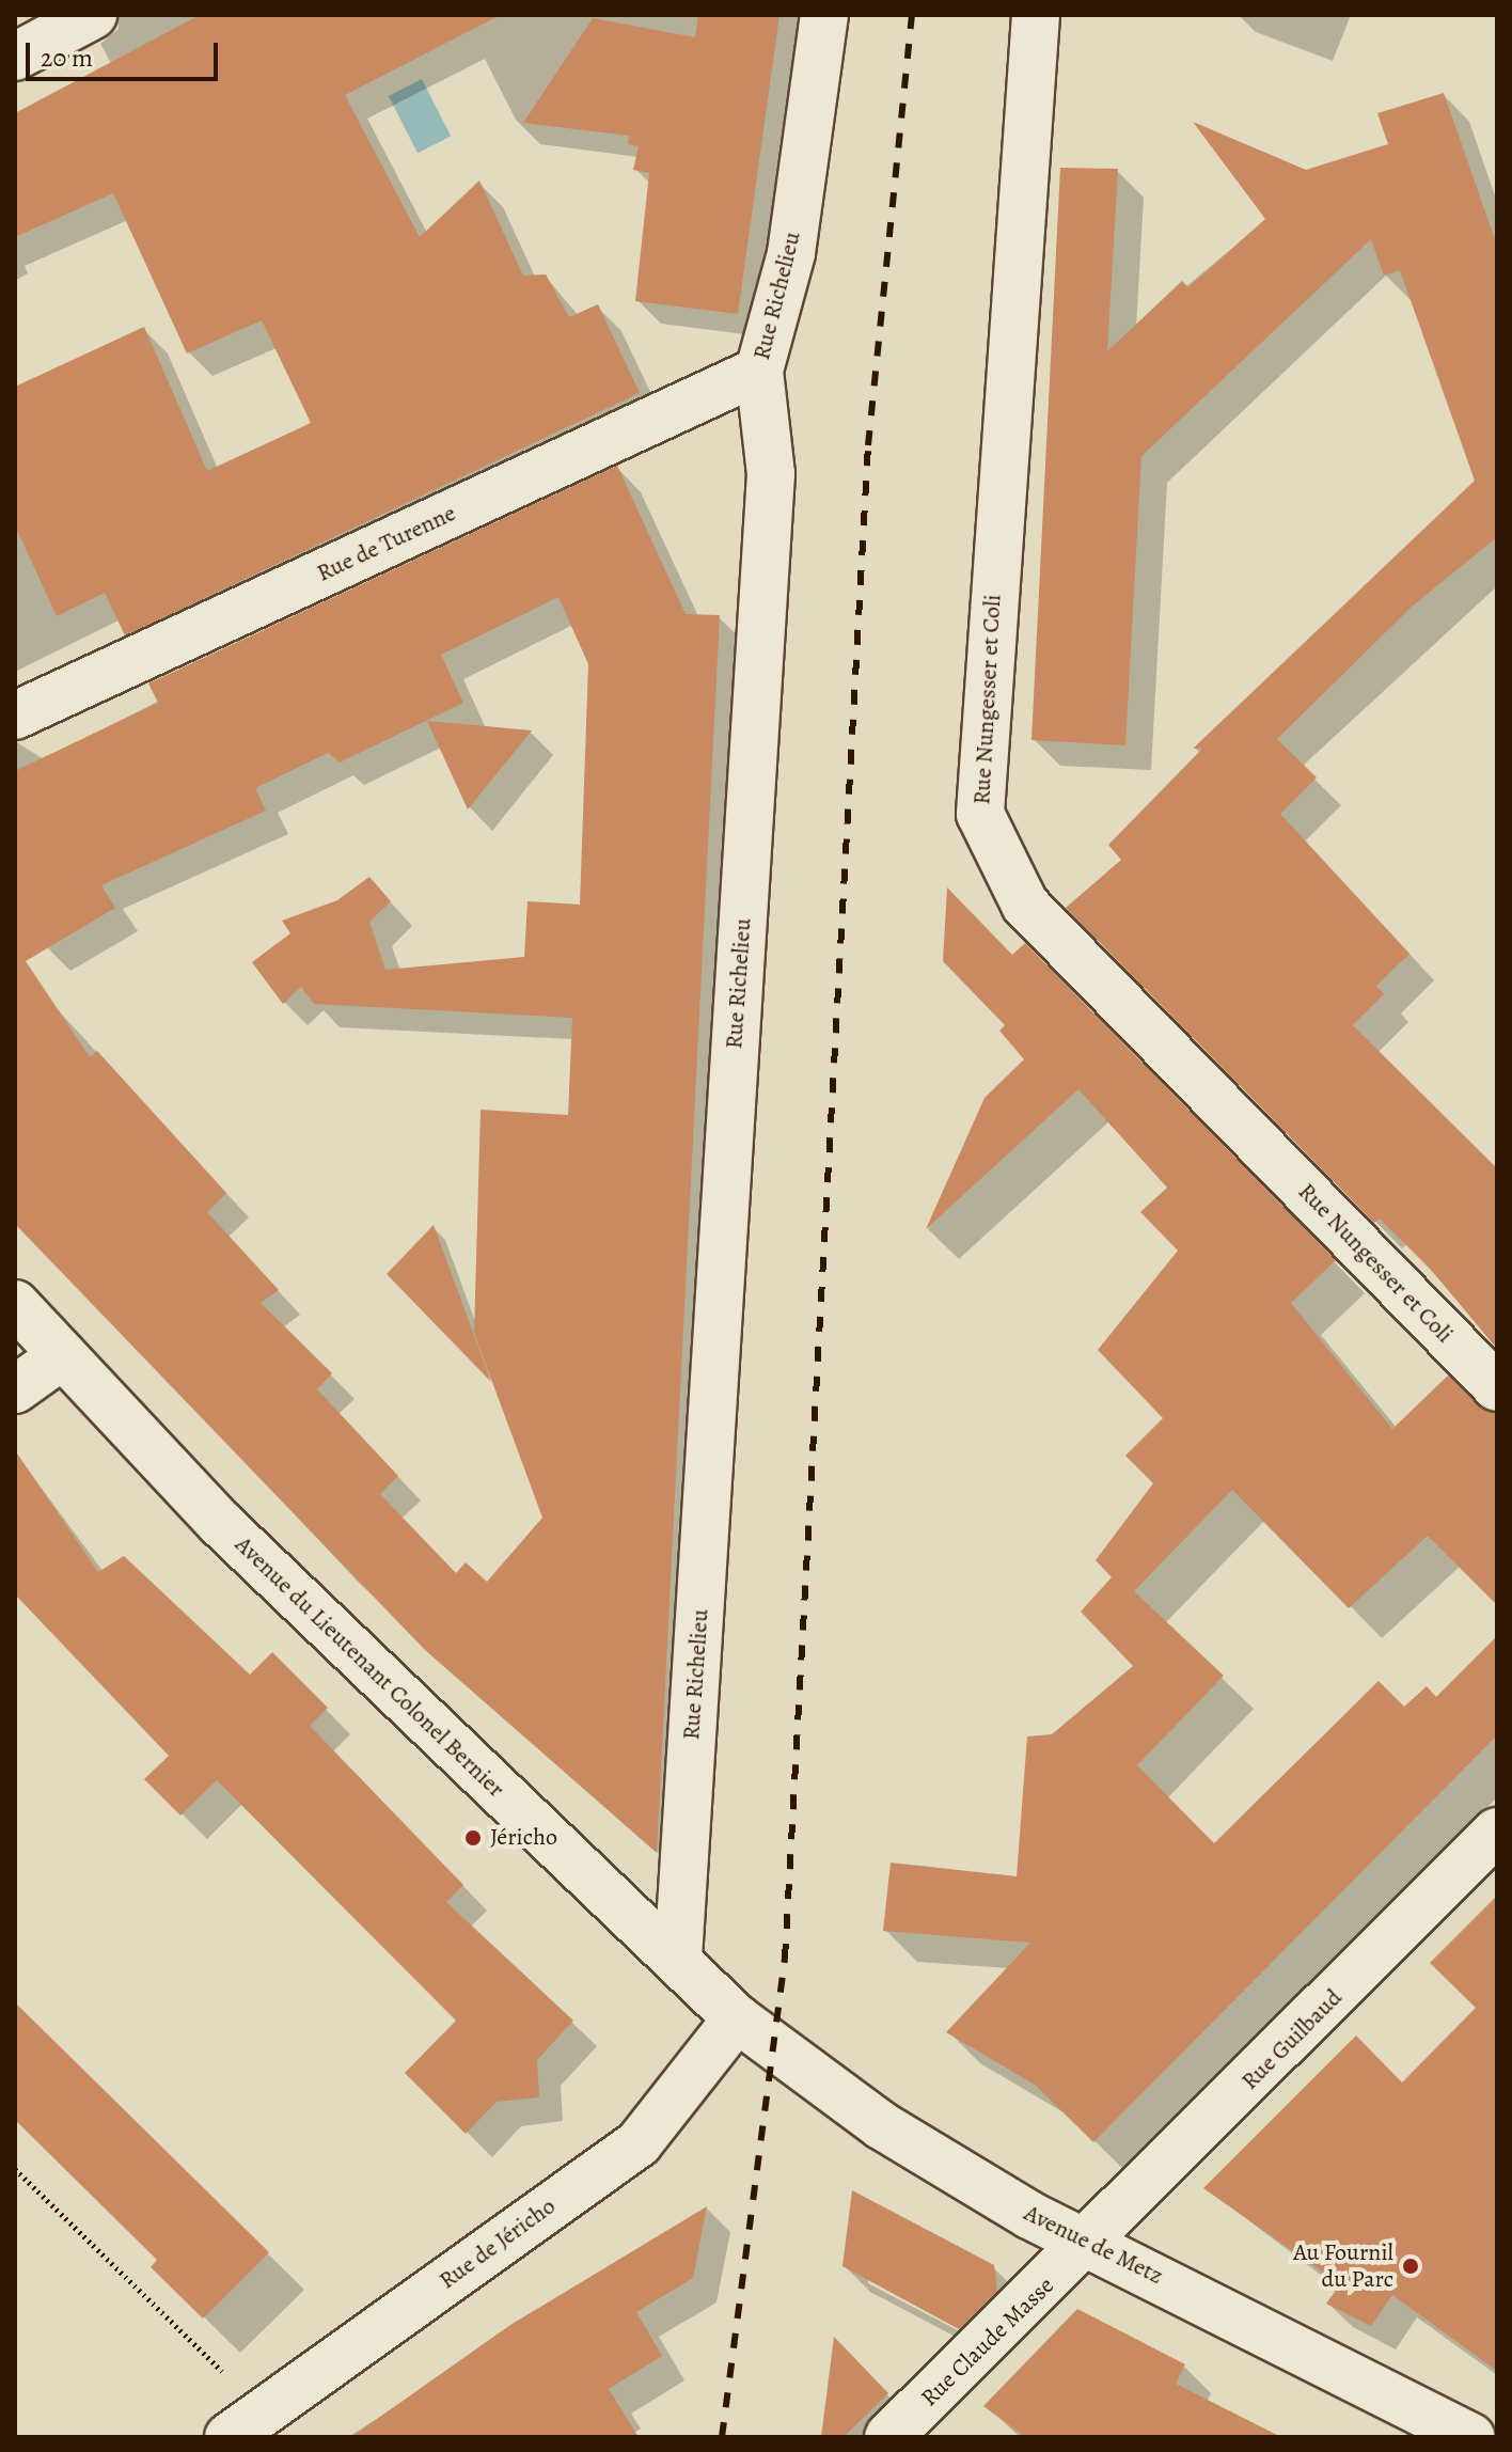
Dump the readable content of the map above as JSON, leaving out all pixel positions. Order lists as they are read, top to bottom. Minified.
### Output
{"streets":{"street":["Rue Richelieu","Rue de Turenne","Rue Nungesser et Coli","Avenue du Lieutenant Colonel Bernier","Rue Guilbaud","Rue de Jéricho","Avenue de Metz","Rue Claude Masse"]},"crossings":[["Rue Richelieu","Rue de Turenne"],["Rue Richelieu","Avenue du Lieutenant Colonel Bernier"],["Avenue du Lieutenant Colonel Bernier","Rue de Jéricho"],["Avenue du Lieutenant Colonel Bernier","Avenue de Metz"],["Rue Guilbaud","Avenue de Metz"],["Rue Guilbaud","Rue Claude Masse"],["Rue de Jéricho","Avenue de Metz"],["Avenue de Metz","Rue Claude Masse"]],"places":["Jéricho","Au Fournil du Parc"],"scale_bar":"20 m"}
